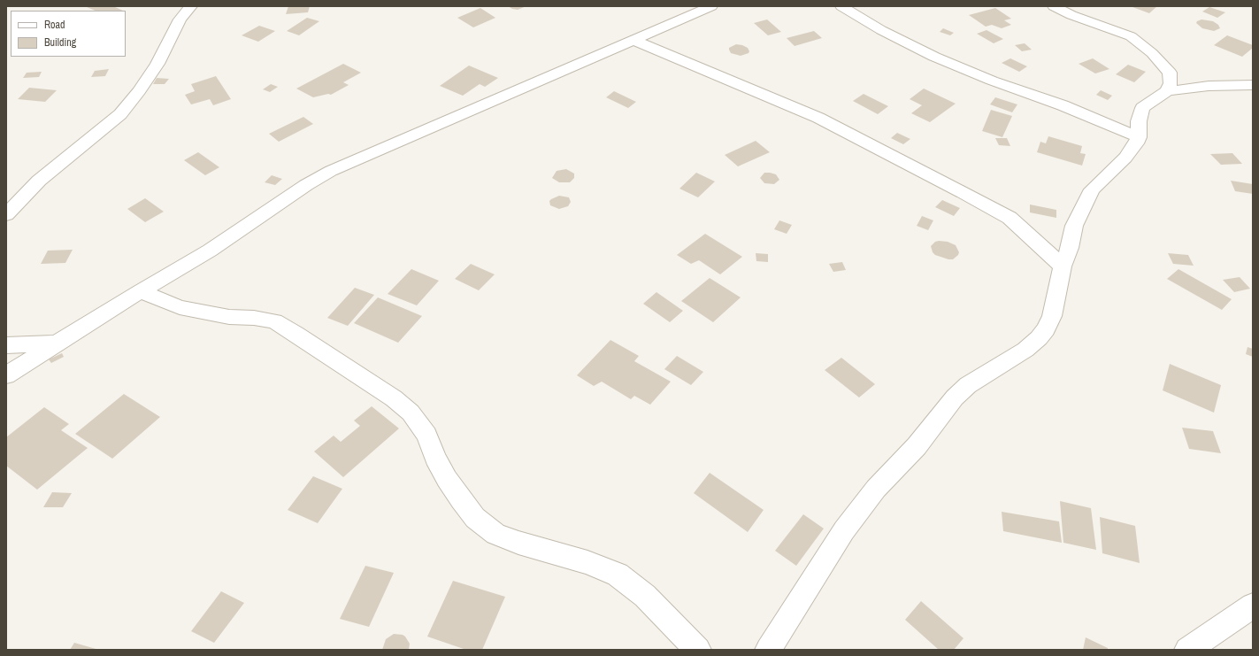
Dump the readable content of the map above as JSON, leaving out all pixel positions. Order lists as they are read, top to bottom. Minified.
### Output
{"legend":["Road","Building"]}
